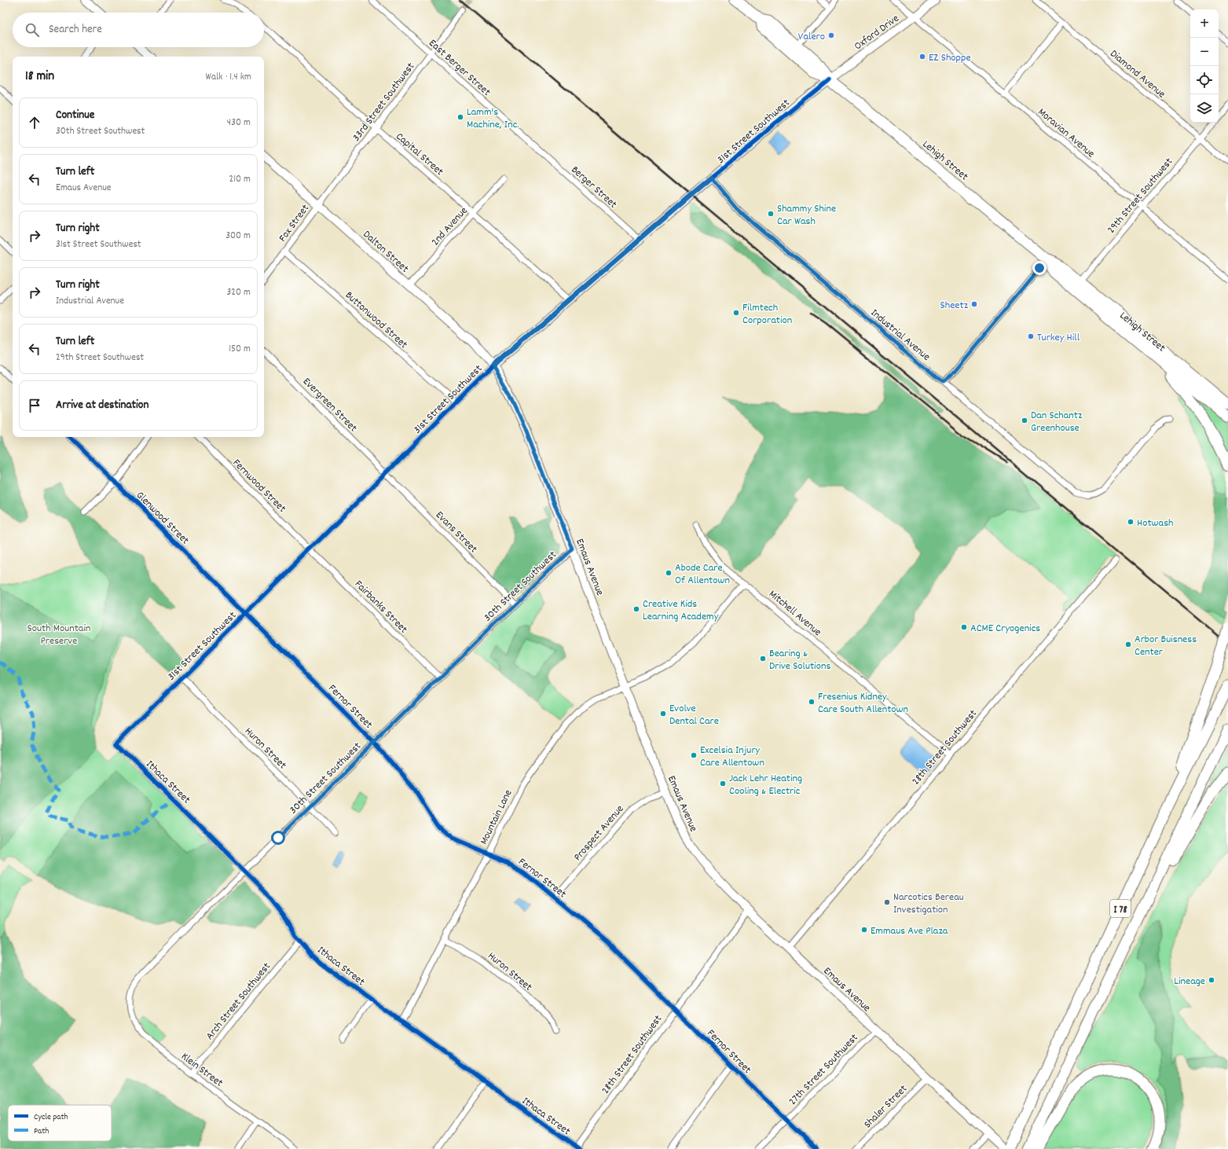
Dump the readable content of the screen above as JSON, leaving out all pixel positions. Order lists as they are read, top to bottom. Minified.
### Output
{"streets":{"highway":["Lehigh Street","I 78"],"main road":["Oxford Drive","31st Street Southwest","Dalton Street","Emaus Avenue"],"street":["East Berger Street","Diamond Avenue","33rd Street Southwest","Moravian Avenue","Capital Street","Berger Street","29th Street Southwest","Fox Street","2nd Avenue","Buttonwood Street","Industrial Avenue","Evergreen Street","Fernwood Street","Glenwood Street","Evans Street","30th Street Southwest","Fairbanks Street","Mitchell Avenue","Fernor Street","28th Street Southwest","Huron Street","Ithaca Street","Mountain Lane","Prospect Avenue","Arch Street Southwest","Klein Street","27th Street Southwest","Shaler Street"]},"crossings":[["Oxford Drive","31st Street Southwest"],["Oxford Drive","Moravian Avenue"],["Oxford Drive","Lehigh Street"],["East Berger Street","33rd Street Southwest"],["East Berger Street","Berger Street"],["Diamond Avenue","29th Street Southwest"],["33rd Street Southwest","Capital Street"],["33rd Street Southwest","Fox Street"],["33rd Street Southwest","Dalton Street"],["31st Street Southwest","Capital Street"],["31st Street Southwest","Lehigh Street"],["31st Street Southwest","Berger Street"],["31st Street Southwest","Dalton Street"],["31st Street Southwest","Buttonwood Street"],["31st Street Southwest","Industrial Avenue"],["31st Street Southwest","Evergreen Street"],["31st Street Southwest","Fernwood Street"],["31st Street Southwest","Glenwood Street"],["31st Street Southwest","Evans Street"],["31st Street Southwest","Emaus Avenue"],["31st Street Southwest","Fairbanks Street"],["31st Street Southwest","Fernor Street"],["31st Street Southwest","Huron Street"],["31st Street Southwest","Ithaca Street"],["Moravian Avenue","29th Street Southwest"],["Capital Street","2nd Avenue"],["Lehigh Street","29th Street Southwest"],["Fox Street","Dalton Street"],["Fox Street","Buttonwood Street"],["2nd Avenue","Dalton Street"],["Dalton Street","Emaus Avenue"],["Evergreen Street","Evans Street"],["Fernwood Street","Fairbanks Street"],["Glenwood Street","Fernor Street"],["Evans Street","30th Street Southwest"],["Emaus Avenue","30th Street Southwest"],["Emaus Avenue","28th Street Southwest"],["Emaus Avenue","Mountain Lane"],["Emaus Avenue","Prospect Avenue"],["Emaus Avenue","27th Street Southwest"],["Emaus Avenue","Shaler Street"],["30th Street Southwest","Fairbanks Street"],["30th Street Southwest","Fernor Street"],["30th Street Southwest","Huron Street"],["30th Street Southwest","Ithaca Street"],["30th Street Southwest","Klein Street"],["Mitchell Avenue","28th Street Southwest"],["Fernor Street","28th Street Southwest"],["Fernor Street","Mountain Lane"],["Fernor Street","Prospect Avenue"],["Fernor Street","27th Street Southwest"],["28th Street Southwest","Ithaca Street"],["Huron Street","Mountain Lane"],["Ithaca Street","Mountain Lane"],["Ithaca Street","Arch Street Southwest"],["Arch Street Southwest","Klein Street"]],"parks":["South Mountain Preserve"],"places":["Valero","EZ Shoppe","Lamm's Machine, Inc.","Shammy Shine Car Wash","Sheetz","Filmtech Corporation","Turkey Hill","Dan Schantz Greenhouse","Hotwash","Abode Care Of Allentown","Creative Kids Learning Academy","ACME Cryogenics","Arbor Buisness Center","Bearing & Drive Solutions","Fresenius Kidney Care South Allentown","Evolve Dental Care","Excelsia Injury Care Allentown","Jack Lehr Heating Cooling & Electric","Narcotics Bereau Investigation","Emmaus Ave Plaza","Lineage"],"legend":["Cycle path","Path"],"page":{"map_buttons":["+","−"],"search":"Search here","heading":["18 min","Walk · 1.4 km"],"list":[["Continue","30th Street Southwest","430 m"],["Turn left","Emaus Avenue","210 m"],["Turn right","31st Street Southwest","300 m"],["Turn right","Industrial Avenue","320 m"],["Turn left","29th Street Southwest","150 m"],"Arrive at destination"]}}
